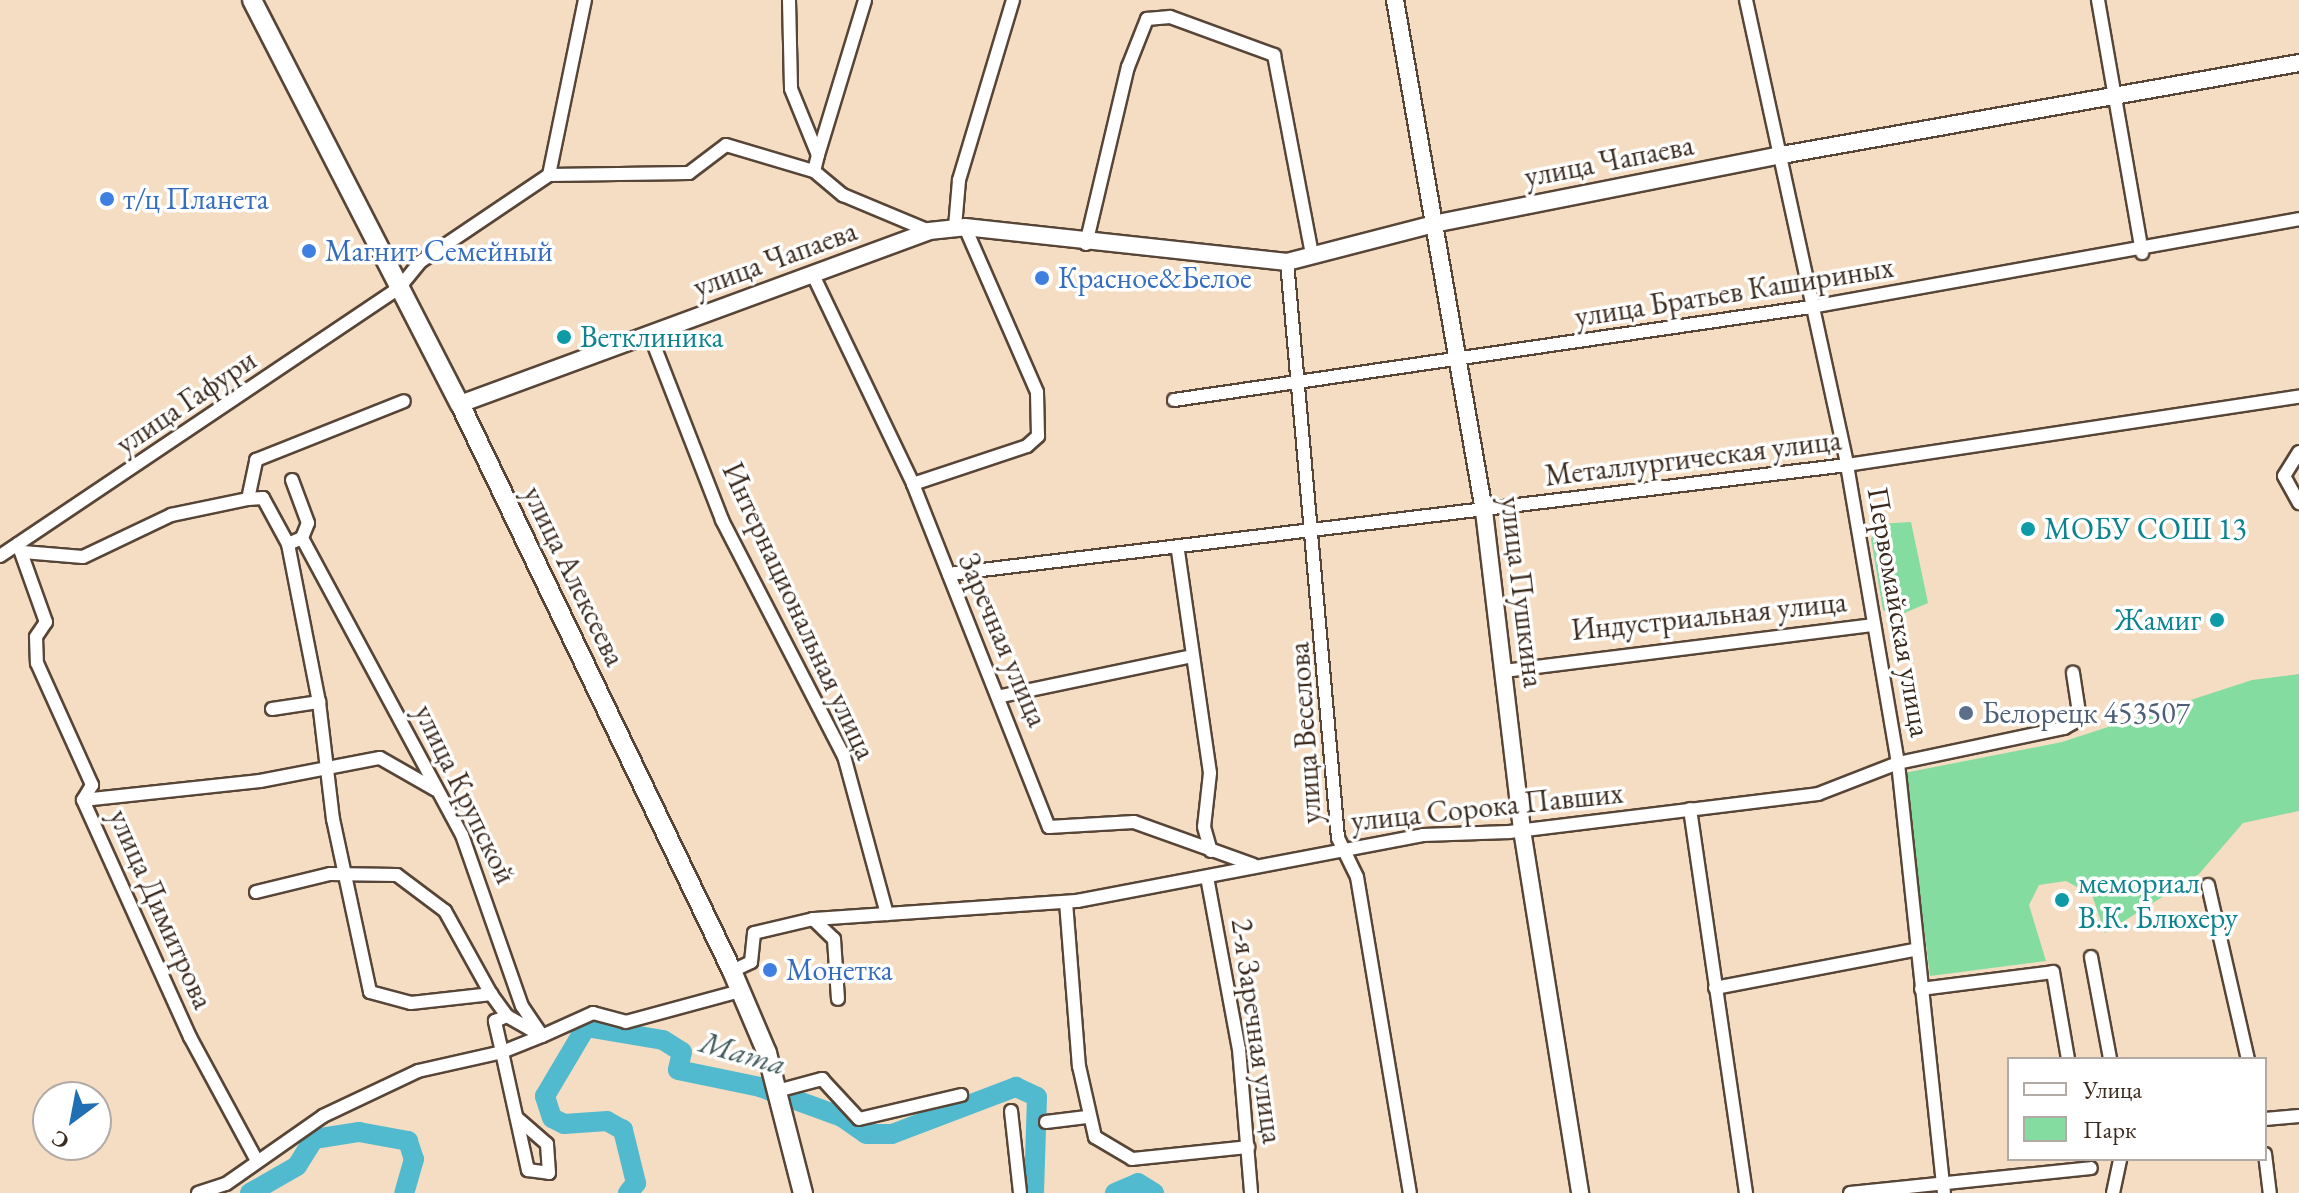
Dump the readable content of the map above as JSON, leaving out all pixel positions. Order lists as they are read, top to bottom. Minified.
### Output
{"streets":{"main road":["улица Алексеева"],"street":["улица Чапаева","улица Братьев Кашириных","улица Гафури","Металлургическая улица","улица Пушкина","Интернациональная улица","Первомайская улица","Индустриальная улица","Заречная улица","улица Веселова","улица Крупской","улица Сорока Павших","улица Димитрова","2-я Заречная улица"]},"crossings":[["улица Чапаева","улица Гафури"],["улица Чапаева","улица Алексеева"],["улица Чапаева","улица Пушкина"],["улица Чапаева","Интернациональная улица"],["улица Чапаева","Первомайская улица"],["улица Чапаева","Заречная улица"],["улица Чапаева","улица Веселова"],["улица Братьев Кашириных","улица Пушкина"],["улица Братьев Кашириных","Первомайская улица"],["улица Братьев Кашириных","улица Веселова"],["улица Гафури","улица Алексеева"],["улица Гафури","улица Димитрова"],["Металлургическая улица","улица Пушкина"],["Металлургическая улица","Первомайская улица"],["Металлургическая улица","Заречная улица"],["Металлургическая улица","улица Веселова"],["улица Алексеева","улица Сорока Павших"],["улица Пушкина","Индустриальная улица"],["улица Пушкина","улица Сорока Павших"],["Интернациональная улица","улица Сорока Павших"],["Первомайская улица","Индустриальная улица"],["Первомайская улица","улица Сорока Павших"],["Заречная улица","улица Сорока Павших"],["улица Веселова","улица Сорока Павших"],["улица Сорока Павших","2-я Заречная улица"]],"water":["Мата"],"places":["т/ц Планета","Магнит Семейный","Красное&Белое","Ветклиника","МОБУ СОШ 13","Жамиг","Белорецк 453507","мемориал В.К. Блюхеру","Монетка"],"legend":["Улица","Парк"],"north":"bottom left"}
